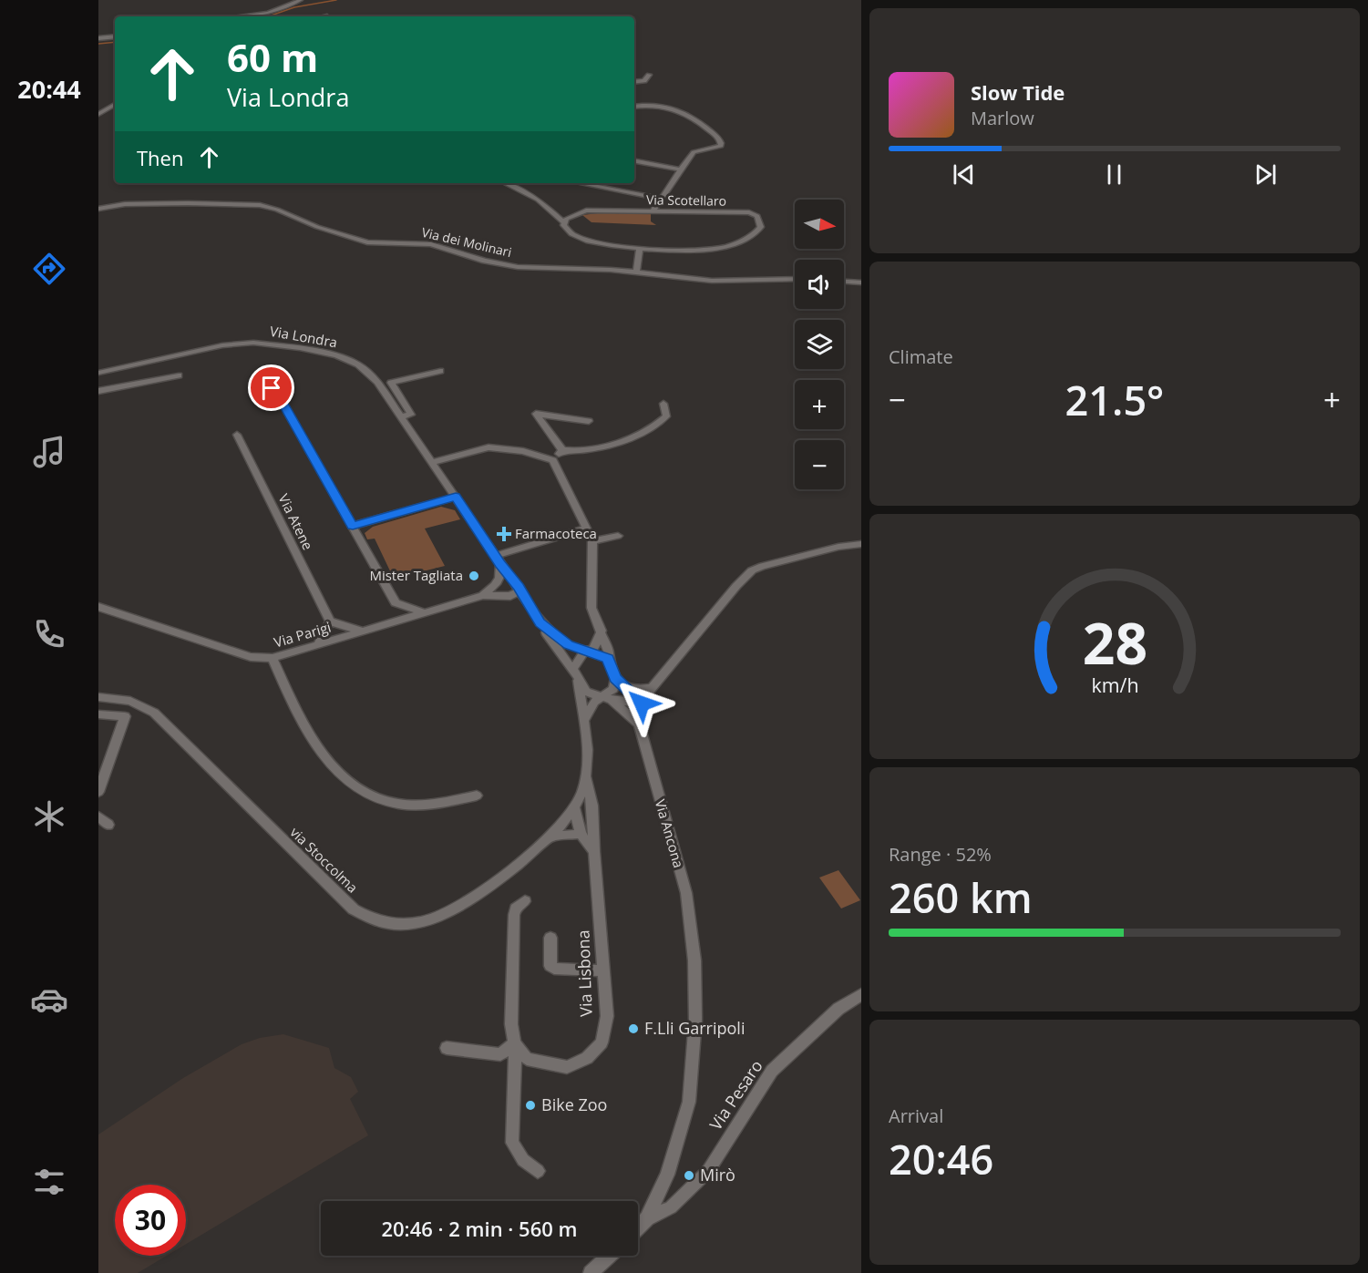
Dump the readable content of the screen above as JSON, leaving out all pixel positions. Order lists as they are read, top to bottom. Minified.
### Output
{"streets":{"street":["Via Scotellaro","Via dei Molinari","Via Londra","Via Atene","Via Parigi","Via Ancona","via Stoccolma","Via Lisbona","Via Pesaro"]},"crossings":[["Via Ancona","Via Pesaro"]],"places":{"health":["Farmacoteca"],"other":["Mister Tagliata","F.Lli Garripoli","Bike Zoo","Mirò"]},"north":"right","page":{"tabs":"20:44","turn":["60 m","Via Londra"],"song":["Slow Tide","Marlow"],"then":"Then","map_buttons":["+","−"],"tile":["Climate",["Range · 52%","260 km"],["Arrival","20:46"]],"heat":["−","21.5°","+"],"limit":"30","trip":"20:46 · 2 min · 560 m","gauge":["28","km/h"]}}
